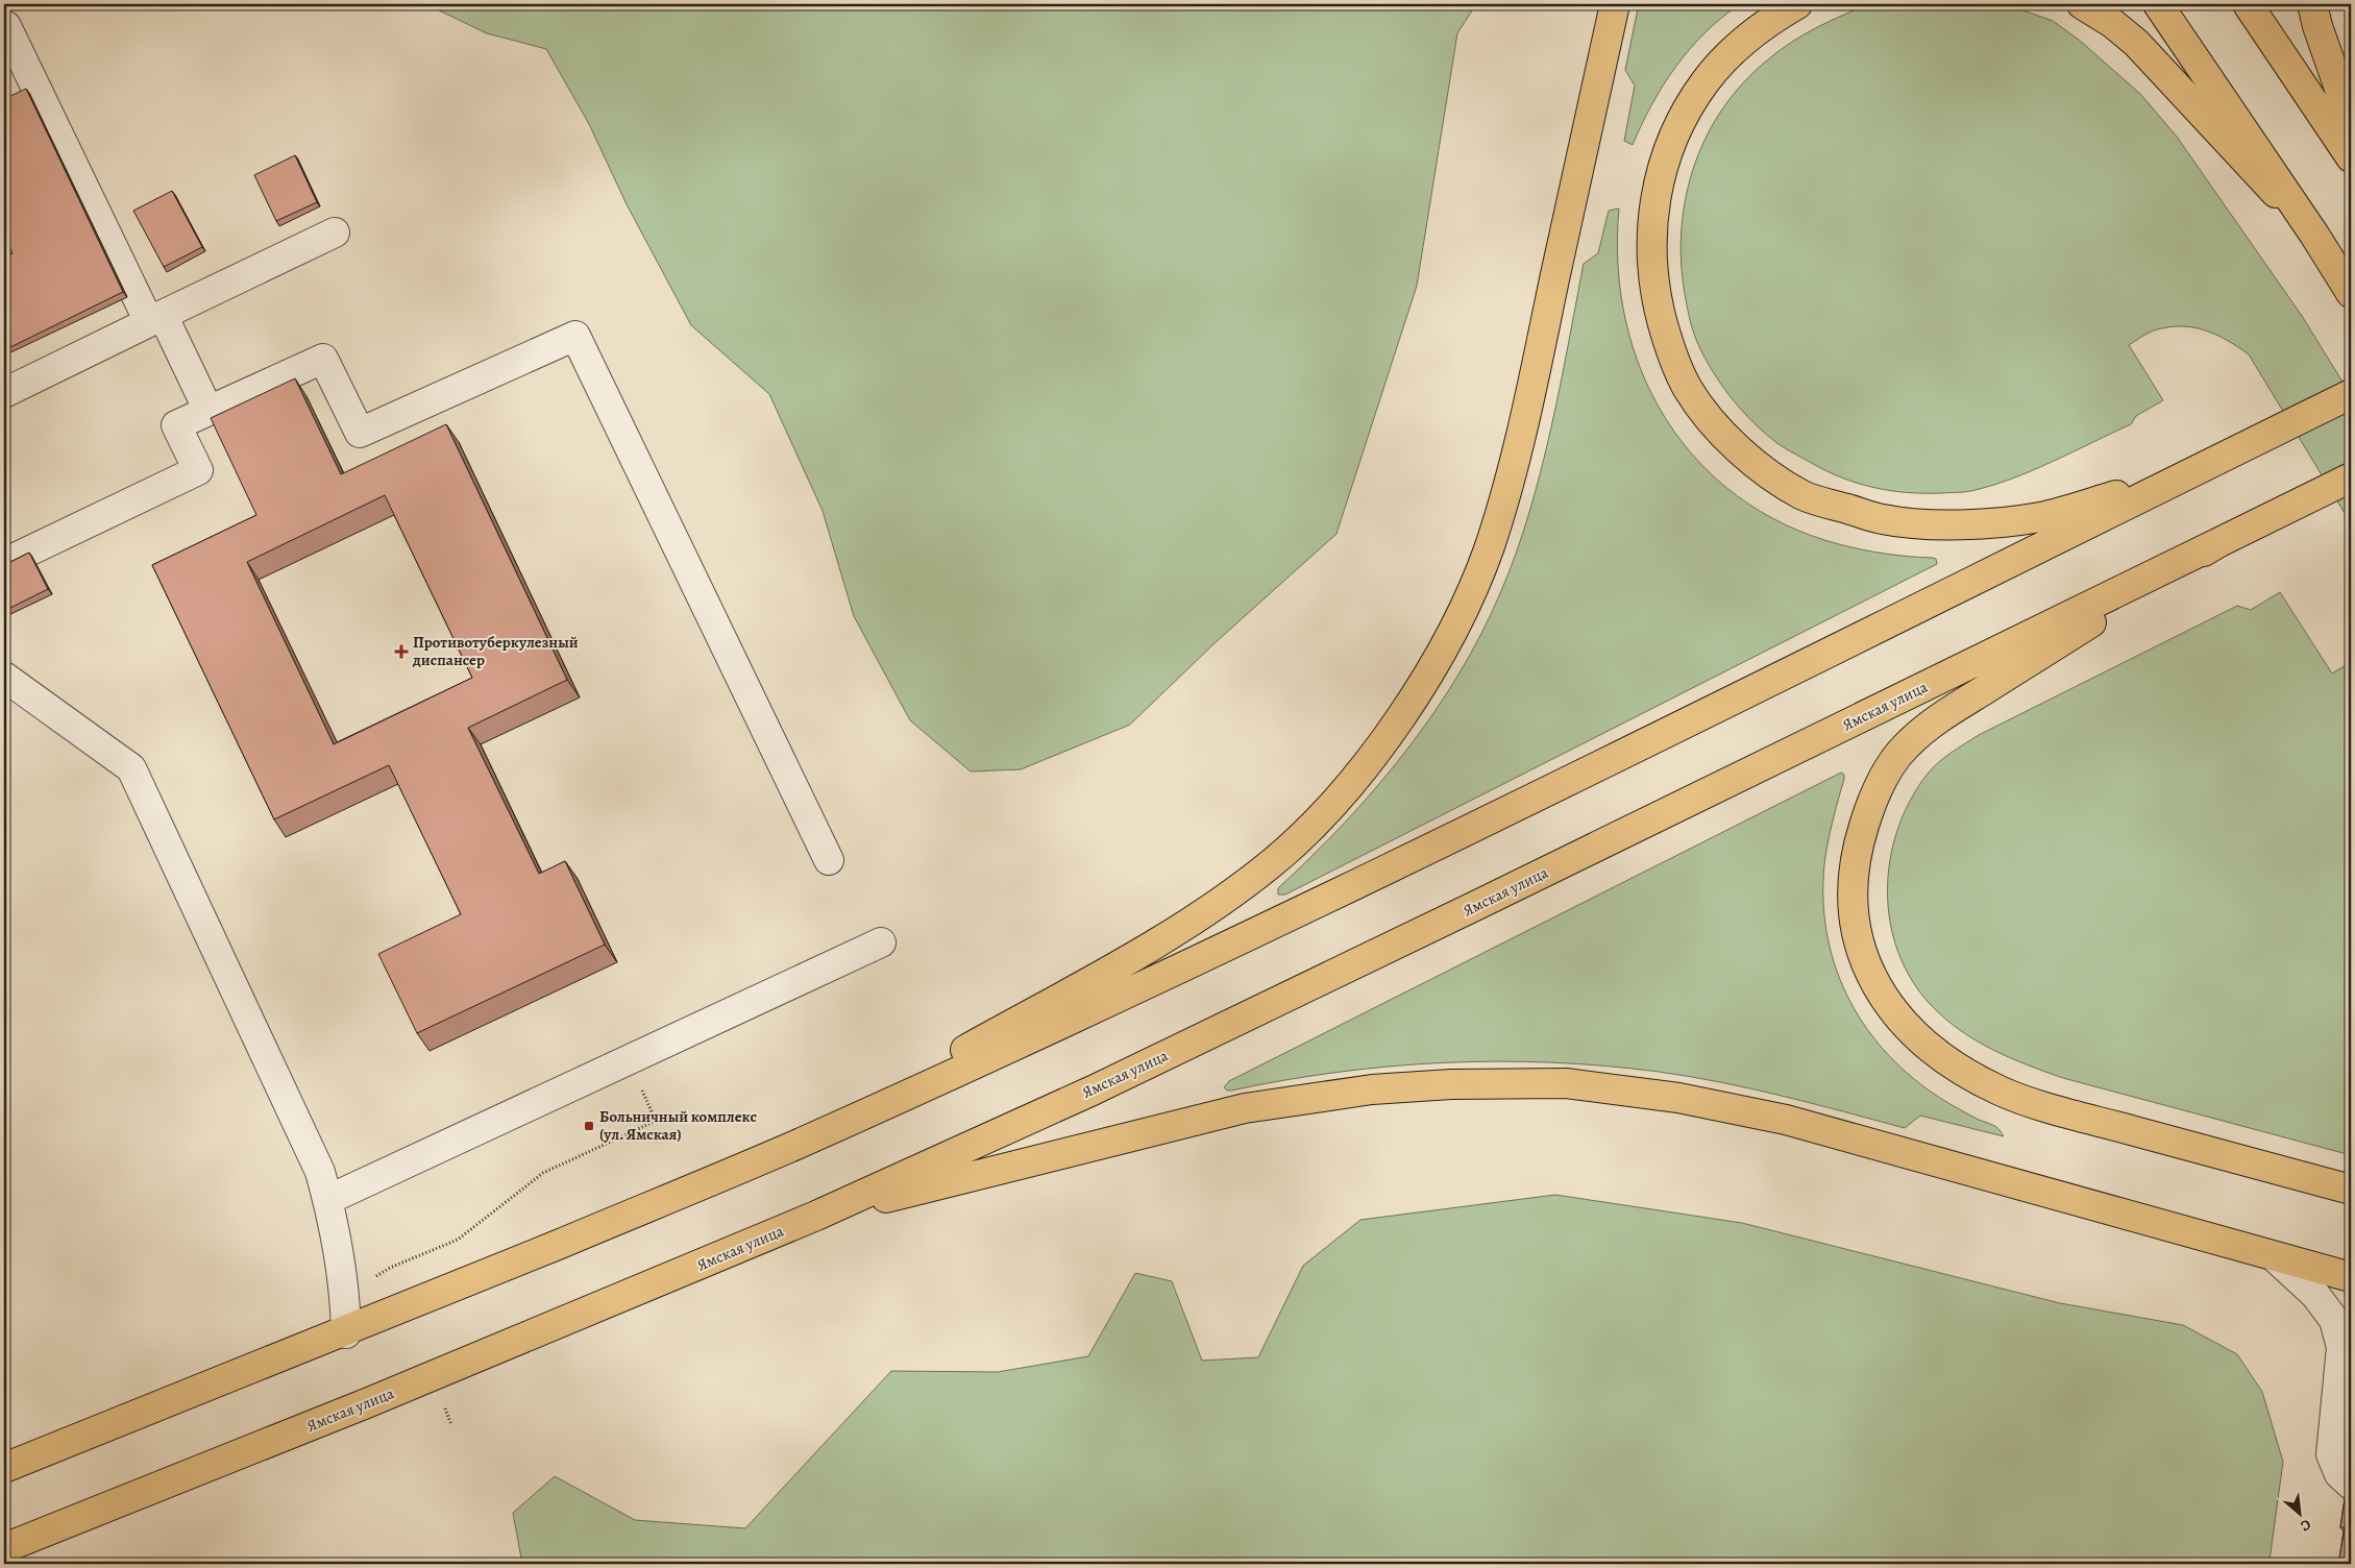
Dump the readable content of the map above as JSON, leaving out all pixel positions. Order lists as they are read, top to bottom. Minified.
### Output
{"streets":{"main road":["Ямская улица"]},"places":{"health":["Противотуберкулезный диспансер"],"transit":["Больничный комплекс (ул. Ямская)"]},"north":"bottom right"}
